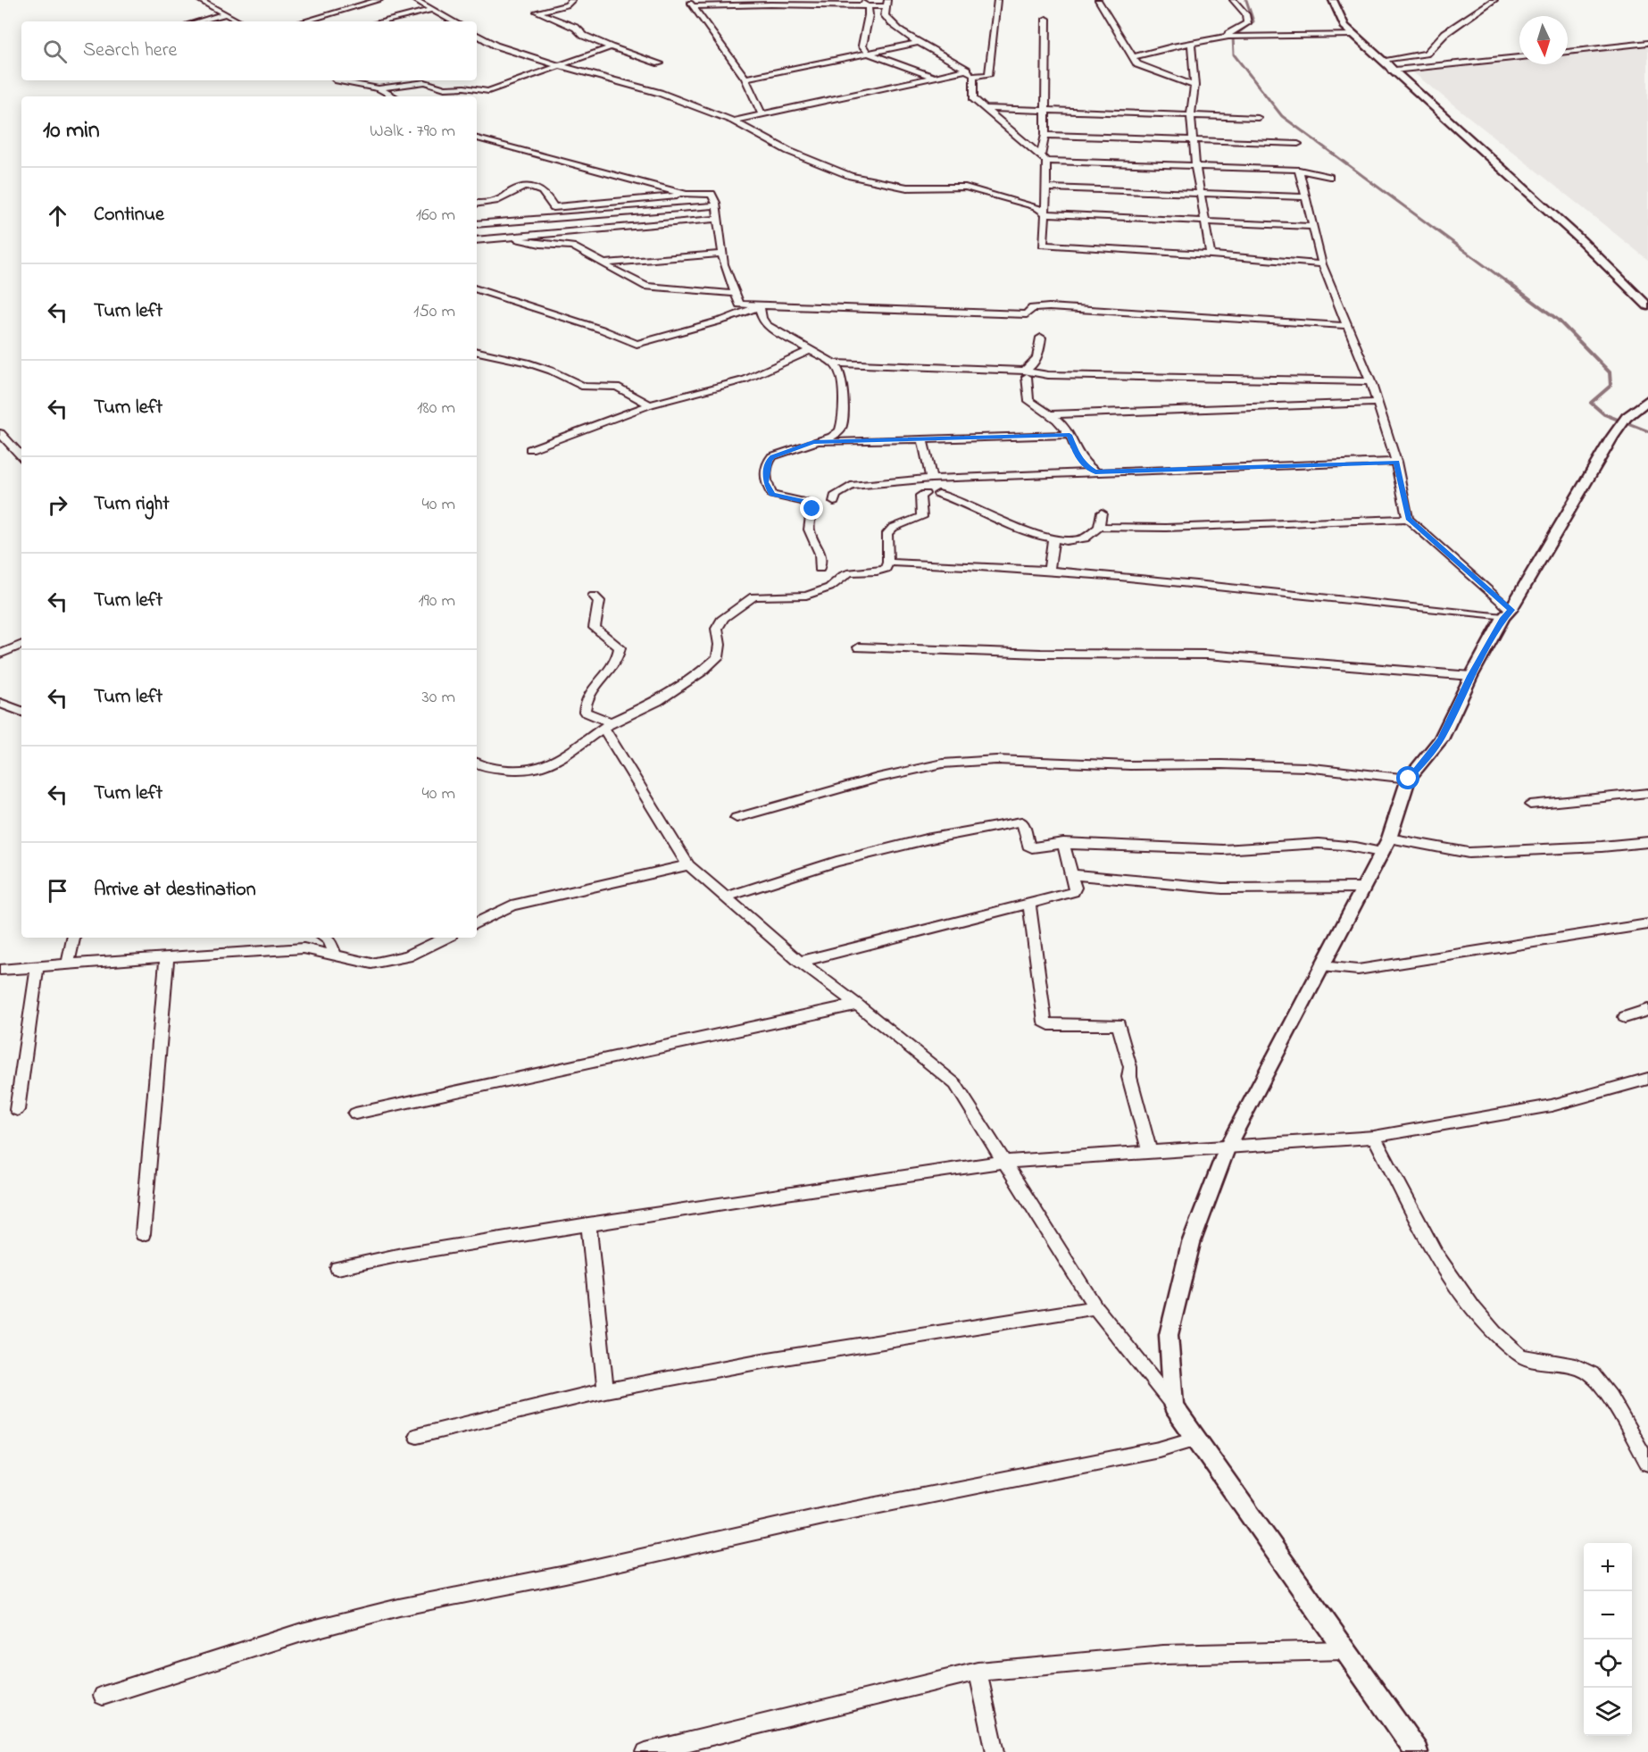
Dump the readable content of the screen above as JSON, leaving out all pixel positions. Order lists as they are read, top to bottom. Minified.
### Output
{"north":"bottom","page":{"search":"Search here","heading":["10 min","Walk · 790 m"],"list":[["Continue","160 m"],["Turn left","150 m"],["Turn left","180 m"],["Turn right","40 m"],["Turn left","190 m"],["Turn left","30 m"],["Turn left","40 m"],"Arrive at destination"],"map_buttons":["+","−"]}}
